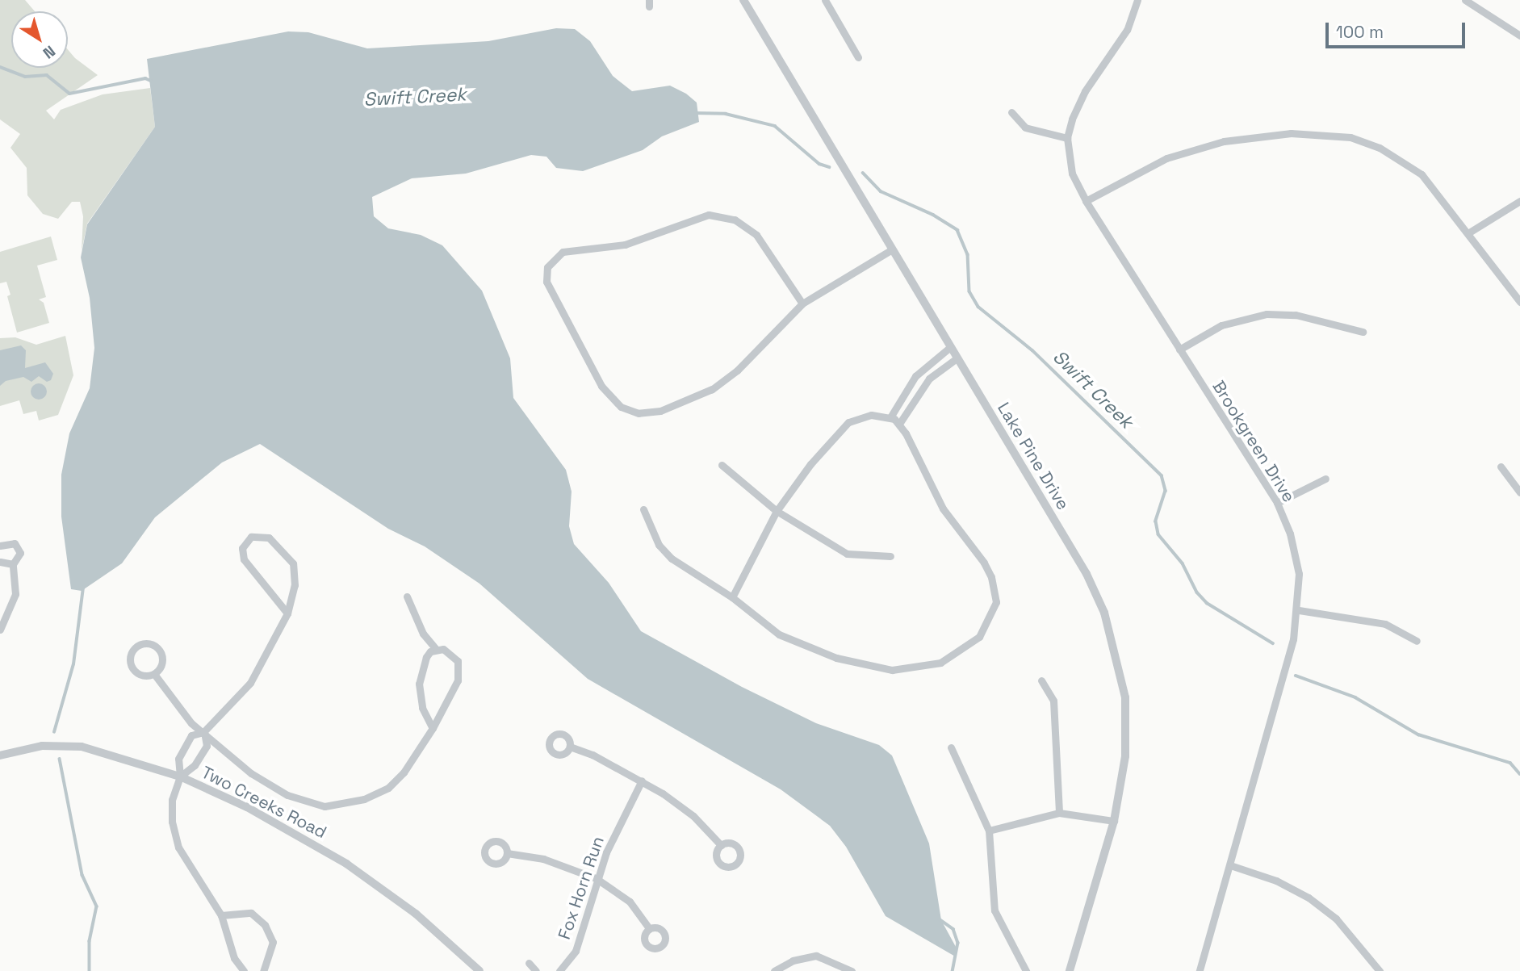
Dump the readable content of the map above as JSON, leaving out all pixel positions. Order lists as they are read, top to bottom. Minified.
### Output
{"streets":{"street":["Brookgreen Drive","Lake Pine Drive","Two Creeks Road","Fox Horn Run"]},"water":["Swift Creek"],"scale_bar":"100 m","north":"bottom right"}
